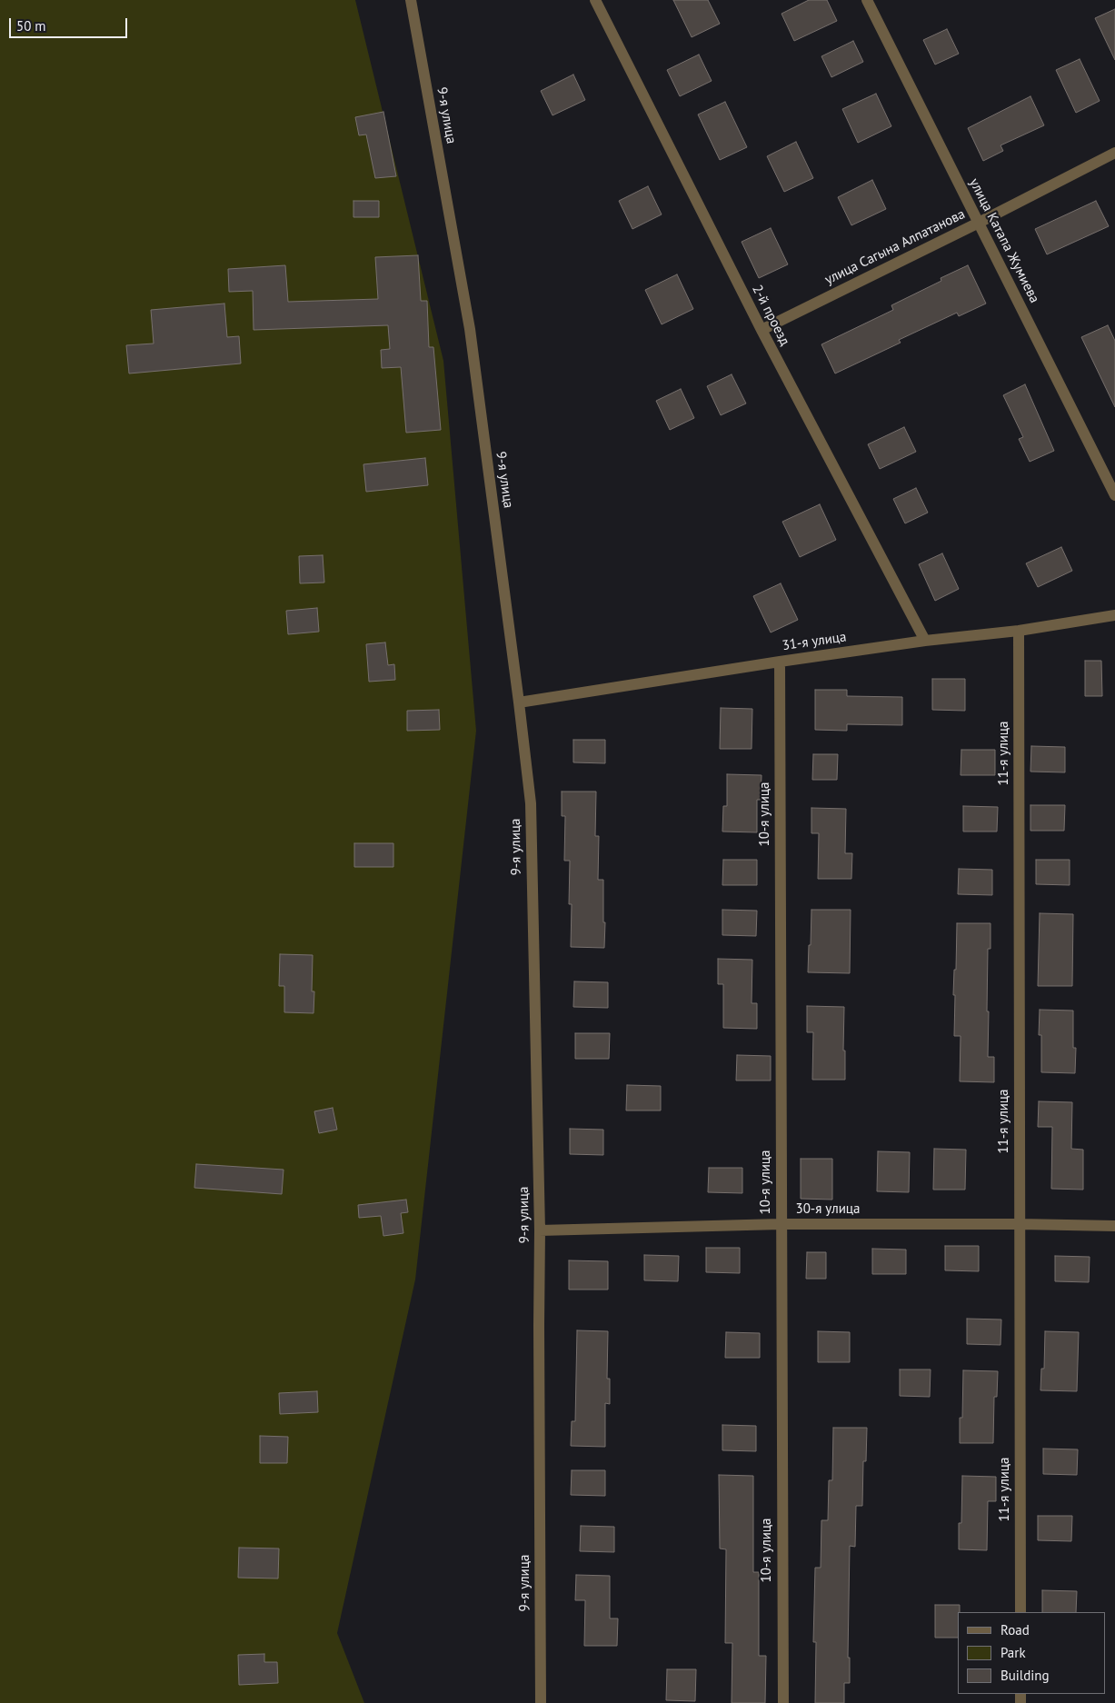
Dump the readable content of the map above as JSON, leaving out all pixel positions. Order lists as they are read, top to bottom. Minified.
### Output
{"streets":{"street":["9-я улица","улица Катапа Жумиева","улица Сагына Алпатанова","2-й проезд","31-я улица","11-я улица","10-я улица","30-я улица"]},"crossings":[["9-я улица","31-я улица"],["9-я улица","30-я улица"],["улица Катапа Жумиева","улица Сагына Алпатанова"],["улица Сагына Алпатанова","2-й проезд"],["2-й проезд","31-я улица"],["31-я улица","11-я улица"],["31-я улица","10-я улица"],["11-я улица","30-я улица"],["10-я улица","30-я улица"]],"legend":["Road","Park","Building"],"scale_bar":"50 m"}
